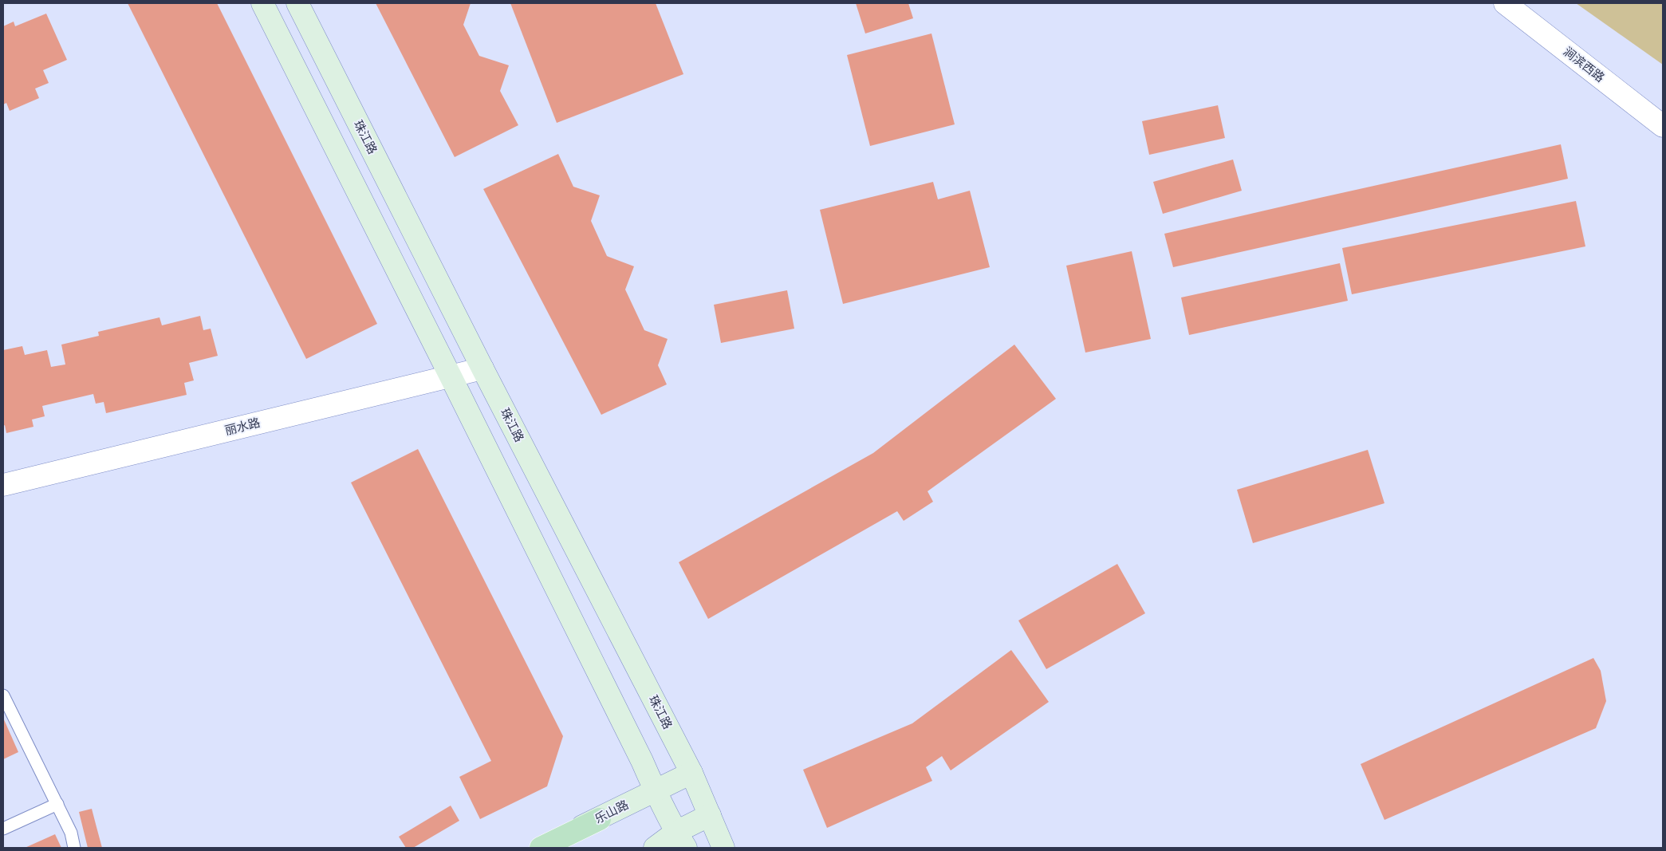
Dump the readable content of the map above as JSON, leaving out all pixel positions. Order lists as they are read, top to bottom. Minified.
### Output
{"streets":{"main road":["珠江路","乐山路"],"street":["涧滨西路","丽水路"]},"crossings":[["珠江路","丽水路"],["珠江路","乐山路"]]}
